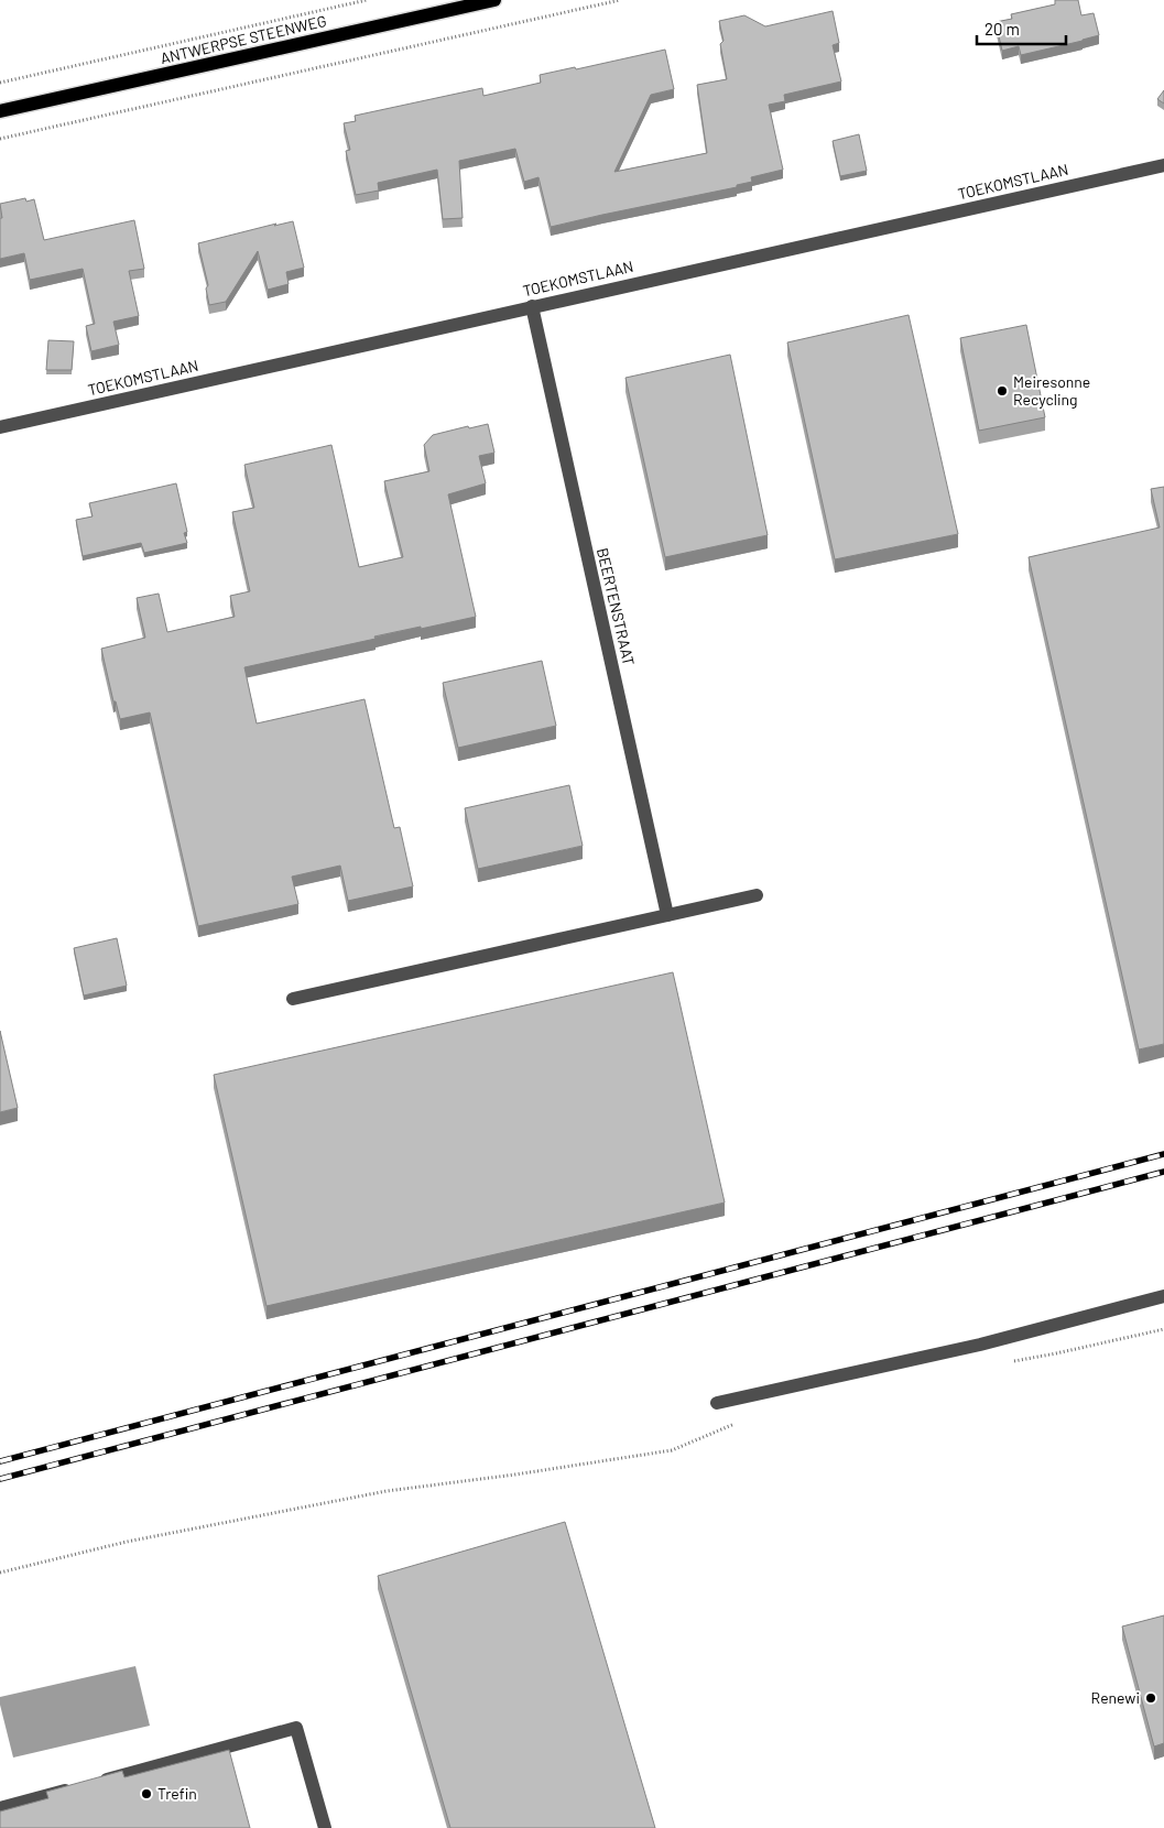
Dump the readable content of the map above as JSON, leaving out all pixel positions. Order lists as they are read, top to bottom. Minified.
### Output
{"streets":{"main road":["ANTWERPSE STEENWEG"],"street":["TOEKOMSTLAAN","BEERTENSTRAAT"]},"crossings":[["TOEKOMSTLAAN","BEERTENSTRAAT"]],"places":["Meiresonne Recycling","Renewi","Trefin"],"scale_bar":"20 m"}
